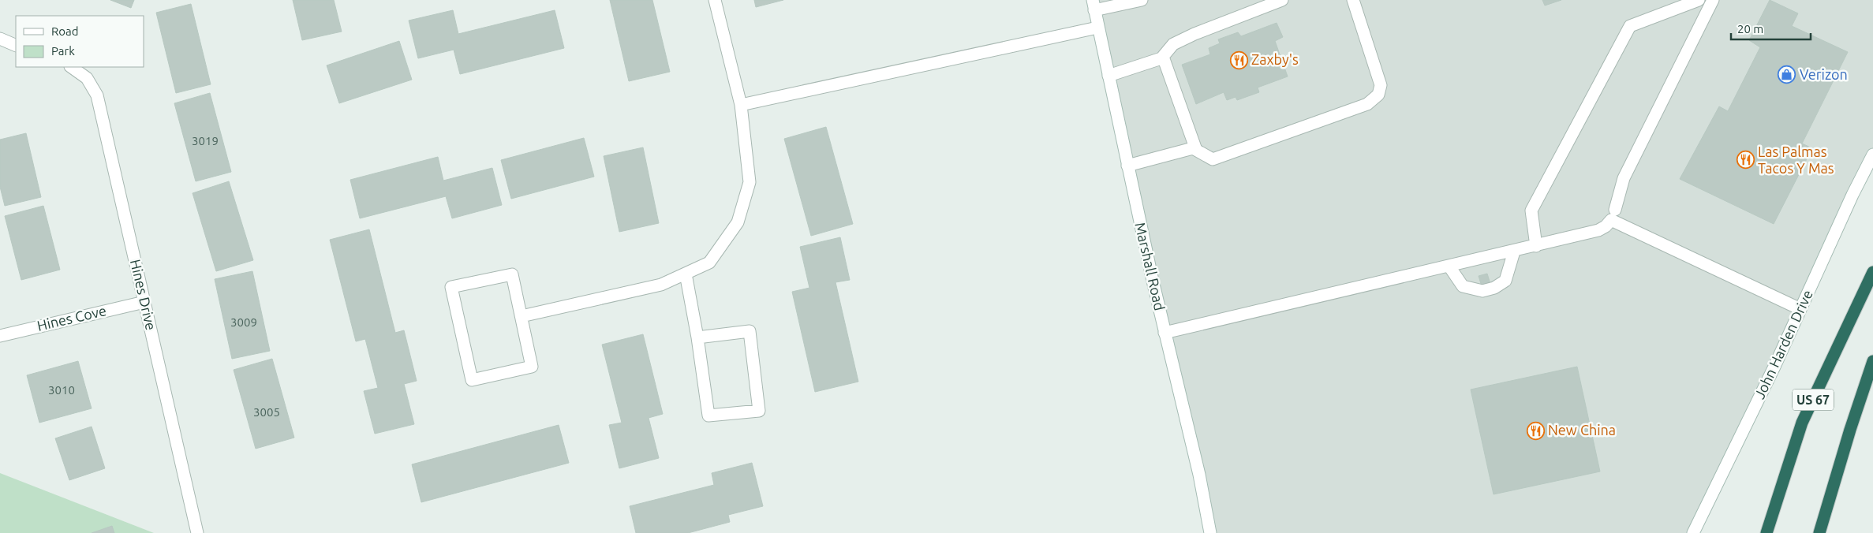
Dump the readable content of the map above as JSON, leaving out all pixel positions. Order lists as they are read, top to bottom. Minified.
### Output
{"streets":{"highway":["US 67"],"main road":["Marshall Road","Hines Drive","Hines Cove","John Harden Drive"]},"crossings":[["Hines Drive","Hines Cove"]],"places":{"restaurant":["Zaxby's","Las Palmas Tacos Y Mas","New China"],"shop":["Verizon"]},"house_numbers":["3019","3009","3010","3005"],"legend":["Road","Park"],"scale_bar":"20 m"}
